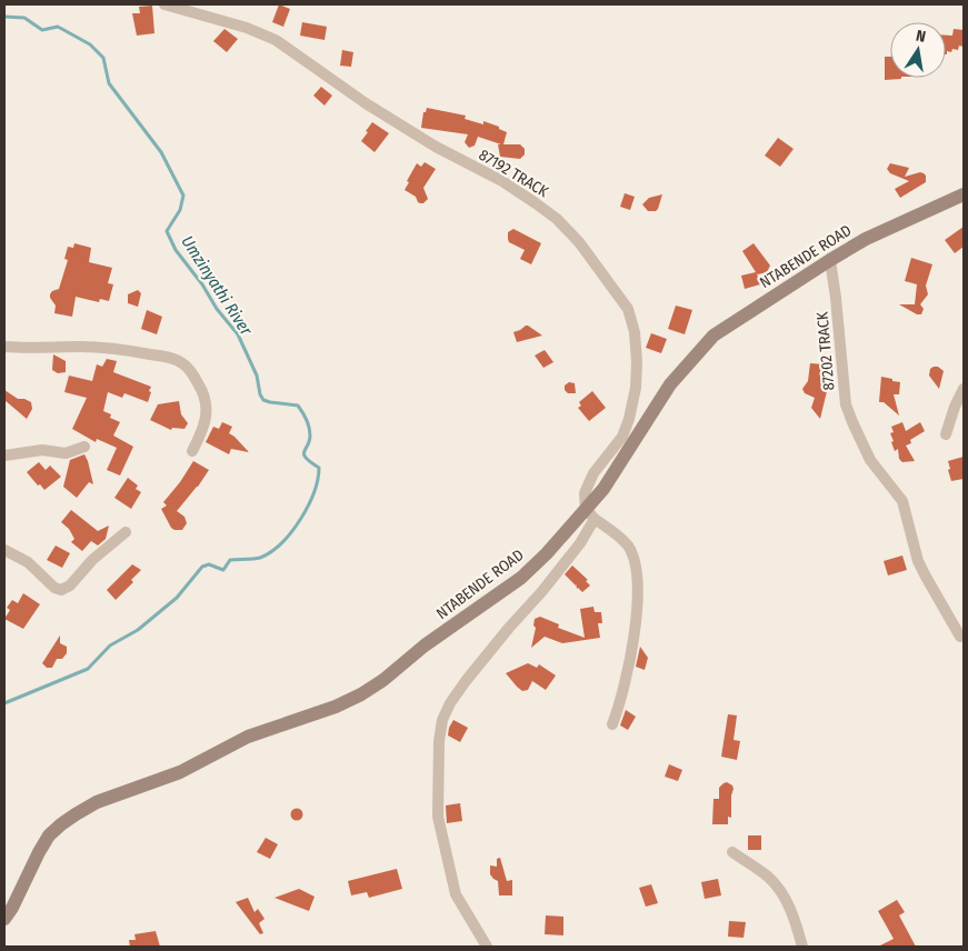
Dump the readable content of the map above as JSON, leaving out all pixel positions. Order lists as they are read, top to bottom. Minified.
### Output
{"streets":{"street":["87192 TRACK","NTABENDE ROAD","87202 TRACK"]},"crossings":[["87192 TRACK","NTABENDE ROAD"],["NTABENDE ROAD","87202 TRACK"]],"water":["Umzinyathi River"],"north":"top"}
